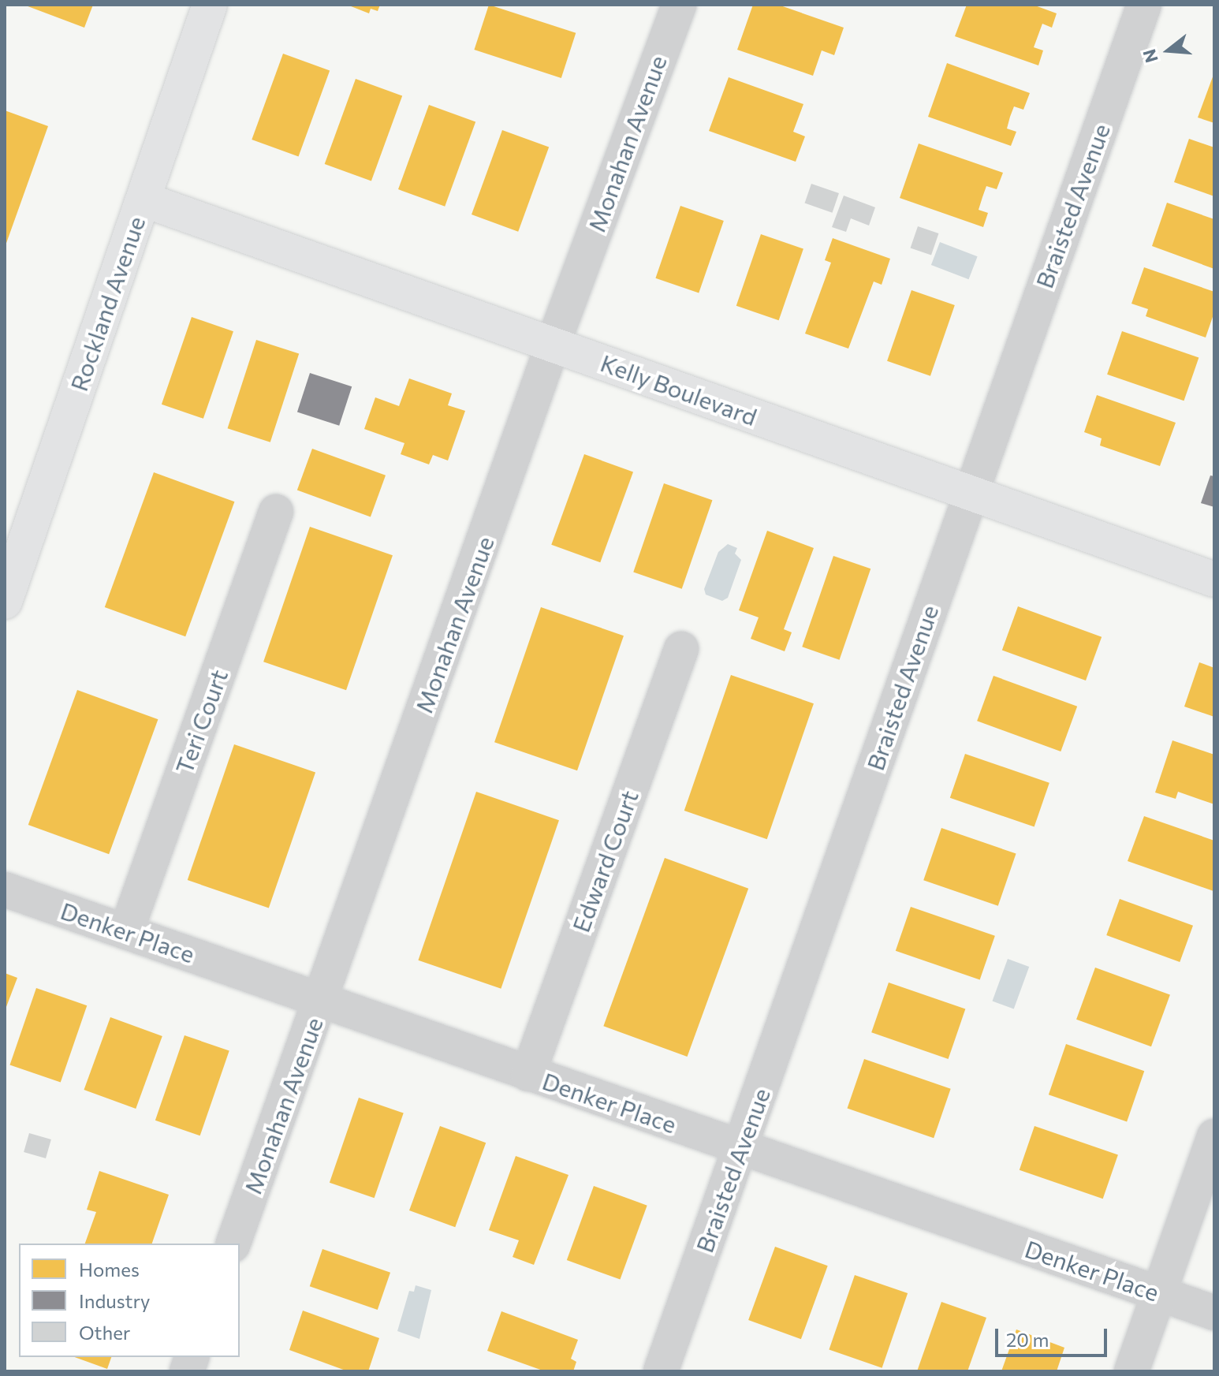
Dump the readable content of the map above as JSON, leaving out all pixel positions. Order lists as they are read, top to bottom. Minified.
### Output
{"streets":{"street":["Monahan Avenue","Braisted Avenue","Rockland Avenue","Kelly Boulevard","Teri Court","Edward Court","Denker Place"]},"crossings":[["Monahan Avenue","Kelly Boulevard"],["Monahan Avenue","Denker Place"],["Braisted Avenue","Kelly Boulevard"],["Braisted Avenue","Denker Place"],["Rockland Avenue","Kelly Boulevard"],["Teri Court","Denker Place"],["Edward Court","Denker Place"]],"legend":["Homes","Industry","Other"],"scale_bar":"20 m","north":"left"}
